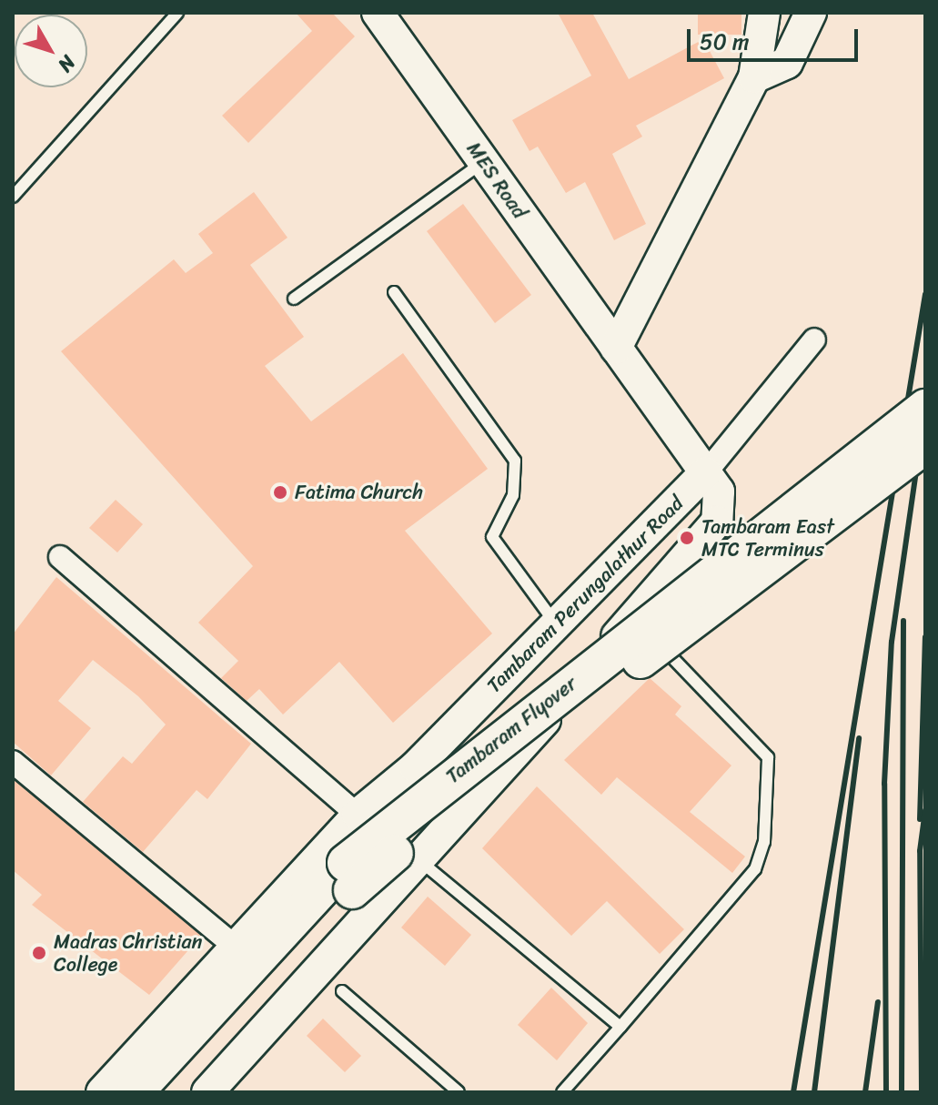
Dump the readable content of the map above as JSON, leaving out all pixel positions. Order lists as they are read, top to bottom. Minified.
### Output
{"streets":{"main road":["Tambaram Flyover"],"street":["MES Road","Tambaram Perungalathur Road"]},"places":["Fatima Church","Tambaram East MTC Terminus","Madras Christian College"],"scale_bar":"50 m","north":"bottom right"}
